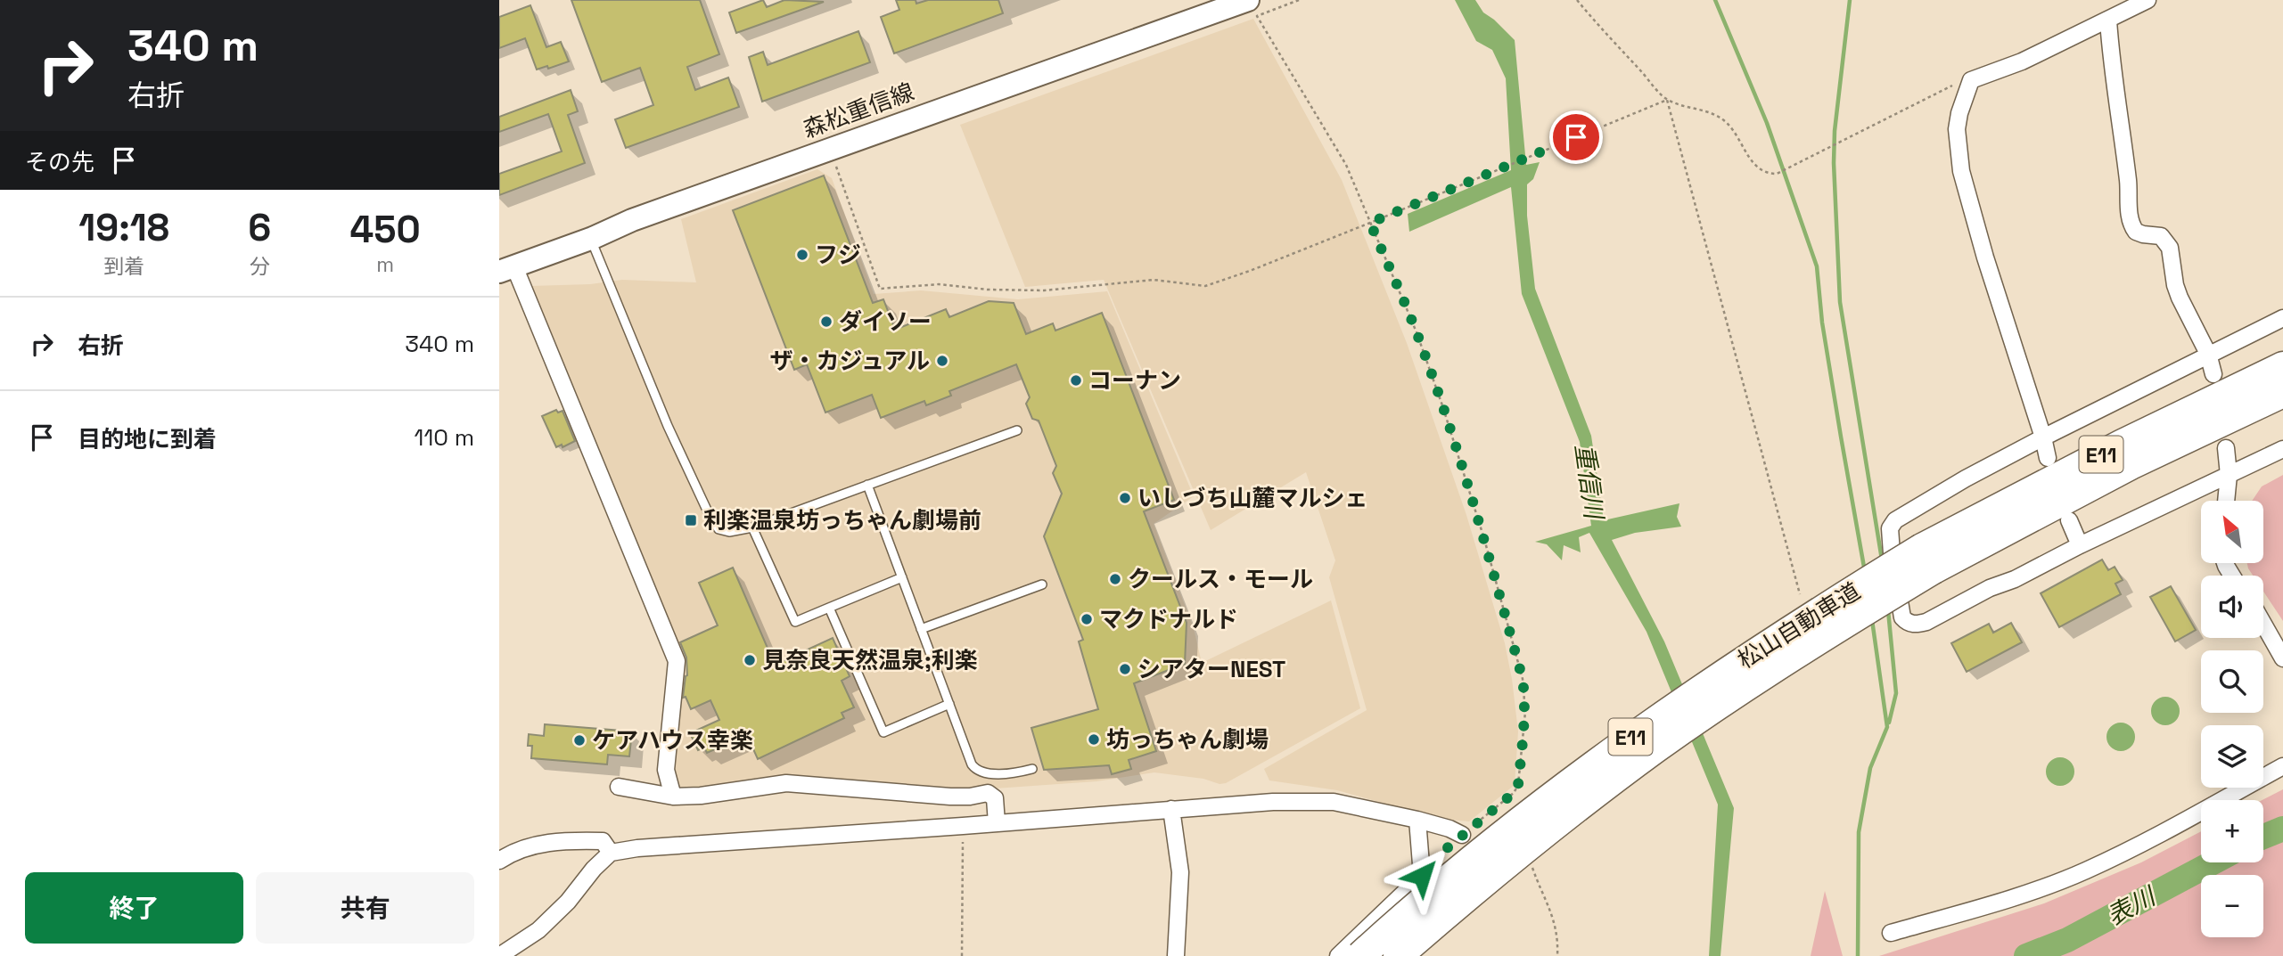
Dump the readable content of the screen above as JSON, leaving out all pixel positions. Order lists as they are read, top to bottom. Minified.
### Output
{"streets":{"highway":["E11","松山自動車道"],"main road":["森松重信線"]},"water":["重信川","表川"],"places":{"other":["フジ","ダイソー","ザ・カジュアル","コーナン","いしづち山麓マルシェ","クールス・モール","マクドナルド","見奈良天然温泉;利楽","シアターNEST","坊っちゃん劇場","ケアハウス幸楽"],"transit":["利楽温泉坊っちゃん劇場前"]},"north":"top left","page":{"turn":["340 m","右折"],"then":"その先","eta":["19:18","到着","6","分","450","m"],"list":[{"name":"右折","value":"340 m"},{"name":"目的地に到着","value":"110 m"}],"map_buttons":["+","−"],"buttons":["終了","共有"]}}
